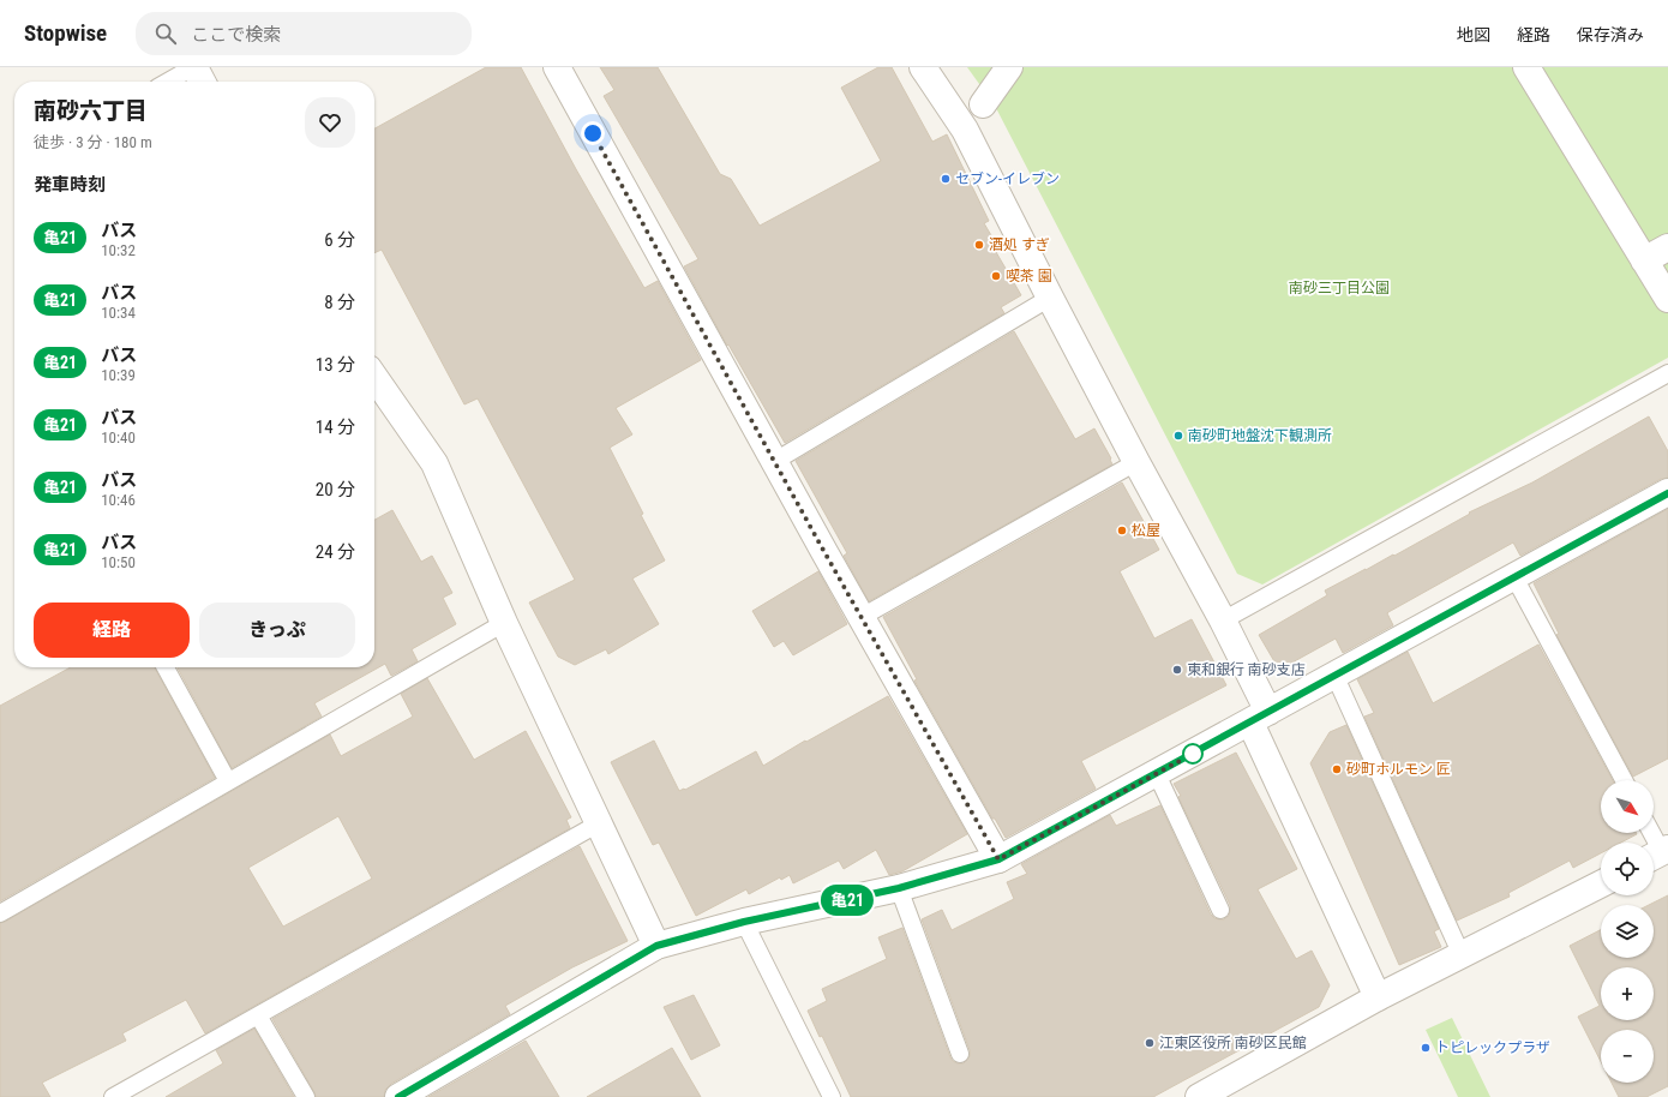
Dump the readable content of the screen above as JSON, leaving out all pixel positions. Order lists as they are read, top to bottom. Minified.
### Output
{"parks":["南砂三丁目公園"],"places":["セブン-イレブン","酒処 すぎ","喫茶 園","南砂町地盤沈下観測所","松屋","東和銀行 南砂支店","砂町ホルモン 匠","江東区役所 南砂区民館","トピレックプラザ"],"lines":["bus line 亀21"],"north":"bottom right","page":{"header":"Stopwise","search":"ここで検索","nav":["地図","経路","保存済み"],"on_map":"亀21","heading":[["南砂六丁目","徒歩 · 3 分 · 180 m"],"発車時刻"],"list":[{"mark":"亀21","name":"バス","note":"10:32","value":"6 分"},{"mark":"亀21","name":"バス","note":"10:34","value":"8 分"},{"mark":"亀21","name":"バス","note":"10:39","value":"13 分"},{"mark":"亀21","name":"バス","note":"10:40","value":"14 分"},{"mark":"亀21","name":"バス","note":"10:46","value":"20 分"},{"mark":"亀21","name":"バス","note":"10:50","value":"24 分"}],"buttons":["経路","きっぷ"],"map_buttons":["+","−"]}}
